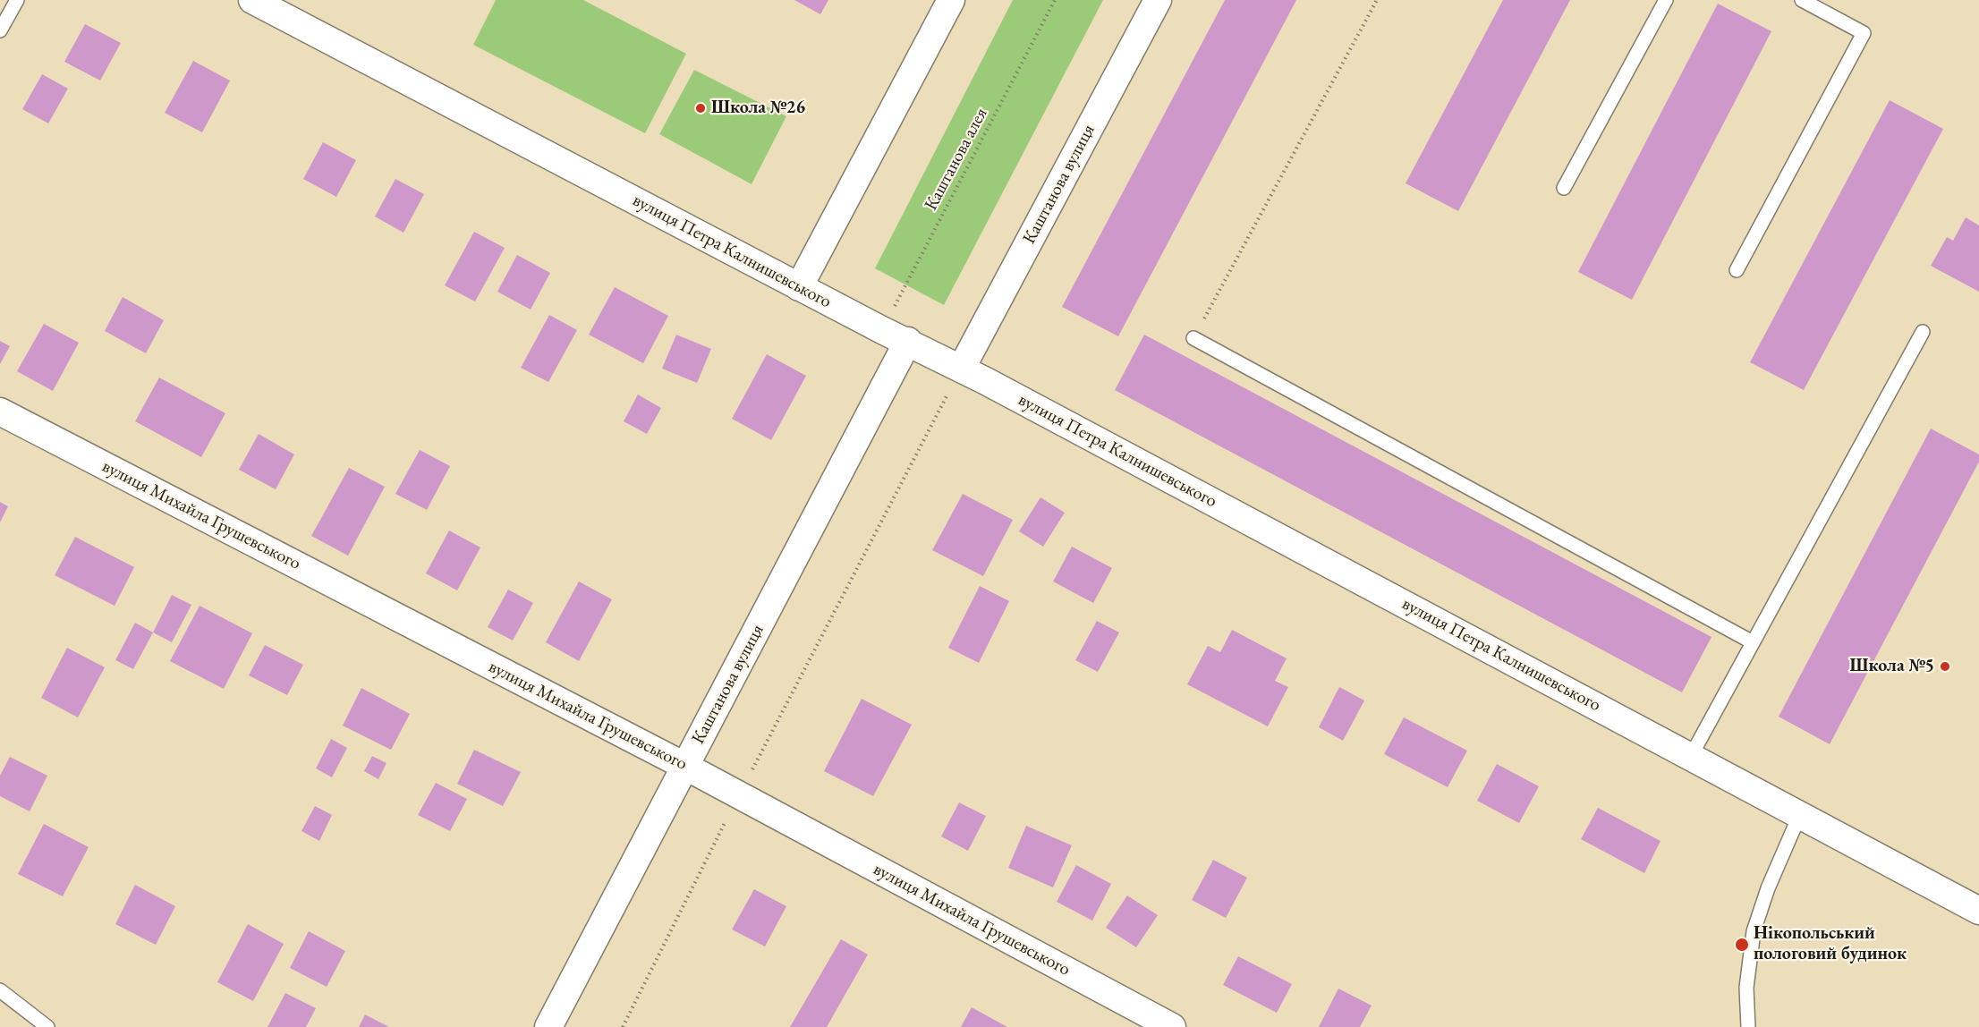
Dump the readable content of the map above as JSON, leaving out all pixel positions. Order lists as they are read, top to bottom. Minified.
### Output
{"streets":{"street":["Каштанова вулиця","вулиця Петра Калнишевського","вулиця Михайла Грушевського"],"path":["Каштанова алея"]},"crossings":[["Каштанова алея","вулиця Петра Калнишевського"],["Каштанова вулиця","вулиця Петра Калнишевського"],["Каштанова вулиця","вулиця Михайла Грушевського"]],"places":["Школа №26","Школа №5","Нікопольський пологовий будинок"]}
